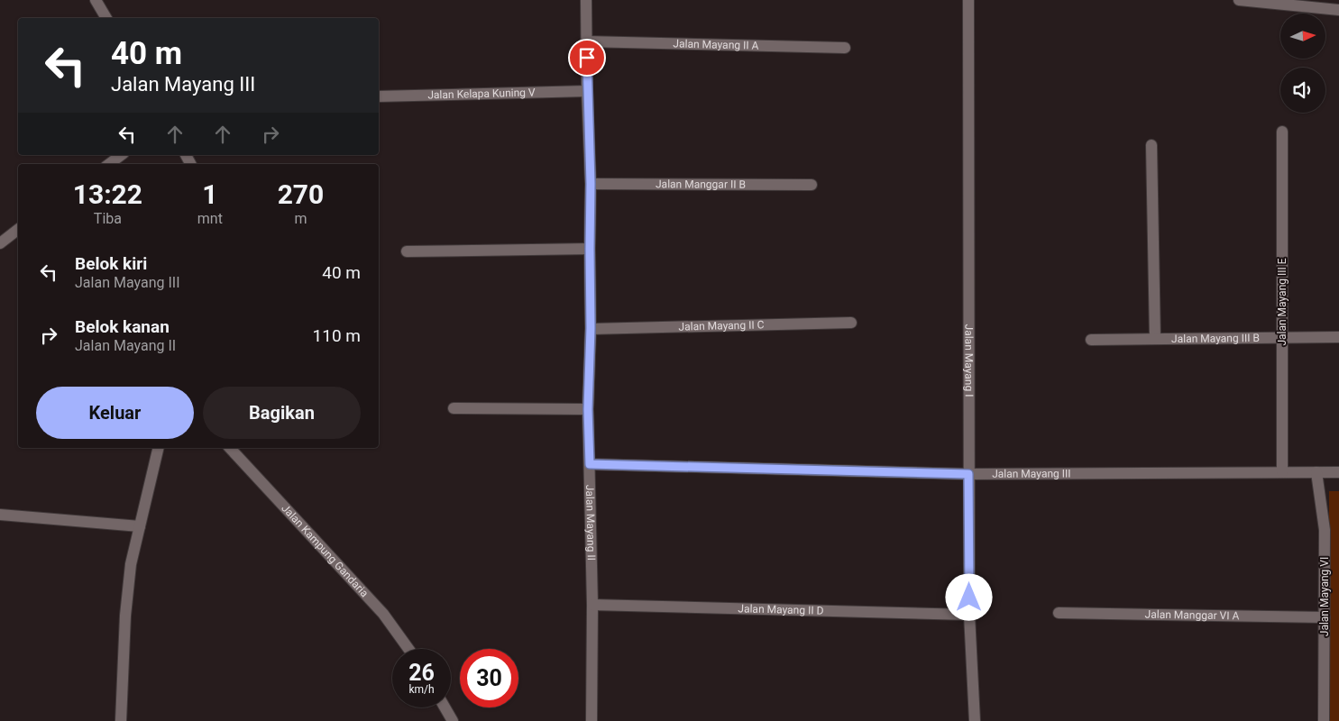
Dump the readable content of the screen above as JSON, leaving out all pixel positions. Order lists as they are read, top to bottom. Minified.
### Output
{"streets":{"street":["Jalan Mayang II A","Jalan Kelapa Kuning V","Jalan Manggar II B","Jalan Mayang III E","Jalan Mayang II C","Jalan Mayang III B","Jalan Mayang I","Jalan Mayang III","Jalan Mayang II","Jalan Kampung Gandaria","Jalan Mayang VI","Jalan Mayang II D","Jalan Manggar VI A"]},"crossings":[["Jalan Mayang II A","Jalan Mayang II"],["Jalan Kelapa Kuning V","Jalan Mayang II"],["Jalan Manggar II B","Jalan Mayang II"],["Jalan Mayang III E","Jalan Mayang III B"],["Jalan Mayang III E","Jalan Mayang III"],["Jalan Mayang II C","Jalan Mayang II"],["Jalan Mayang I","Jalan Mayang III"],["Jalan Mayang I","Jalan Mayang II D"],["Jalan Mayang III","Jalan Mayang II"],["Jalan Mayang III","Jalan Mayang VI"],["Jalan Mayang II","Jalan Mayang II D"],["Jalan Mayang VI","Jalan Manggar VI A"]],"north":"right","page":{"turn":["40 m","Jalan Mayang III"],"eta":["13:22","Tiba","1","mnt","270","m"],"list":[{"name":"Belok kiri","note":"Jalan Mayang III","value":"40 m"},{"name":"Belok kanan","note":"Jalan Mayang II","value":"110 m"}],"buttons":["Keluar","Bagikan"],"speed":"26 km/h","limit":"30"}}
